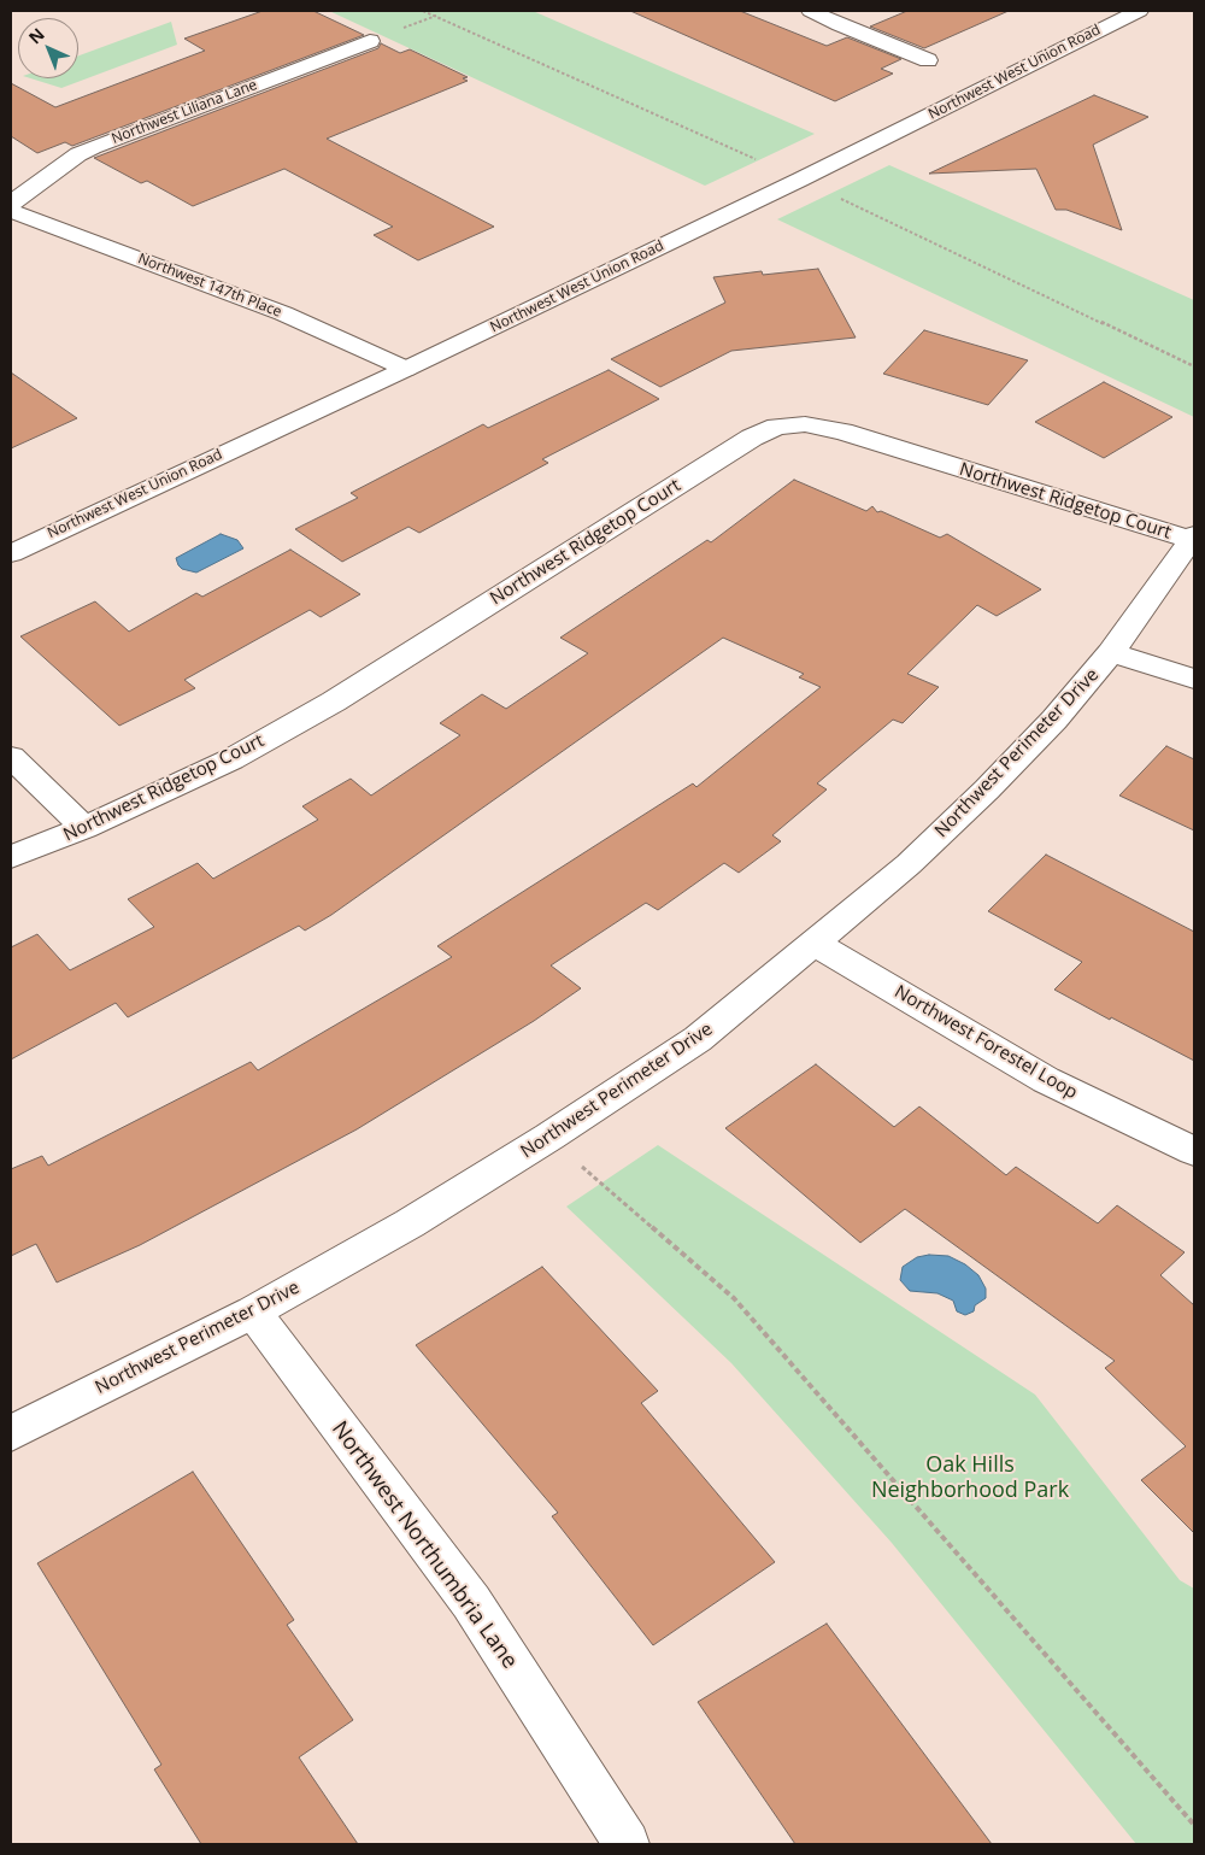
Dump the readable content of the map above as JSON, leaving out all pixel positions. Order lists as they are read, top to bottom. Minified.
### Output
{"streets":{"street":["Northwest West Union Road","Northwest Liliana Lane","Northwest 147th Place","Northwest Ridgetop Court","Northwest Perimeter Drive","Northwest Forestel Loop","Northwest Northumbria Lane"]},"crossings":[["Northwest West Union Road","Northwest 147th Place"],["Northwest Ridgetop Court","Northwest Perimeter Drive"],["Northwest Perimeter Drive","Northwest Forestel Loop"],["Northwest Perimeter Drive","Northwest Northumbria Lane"]],"parks":["Oak Hills Neighborhood Park"],"north":"top left"}
